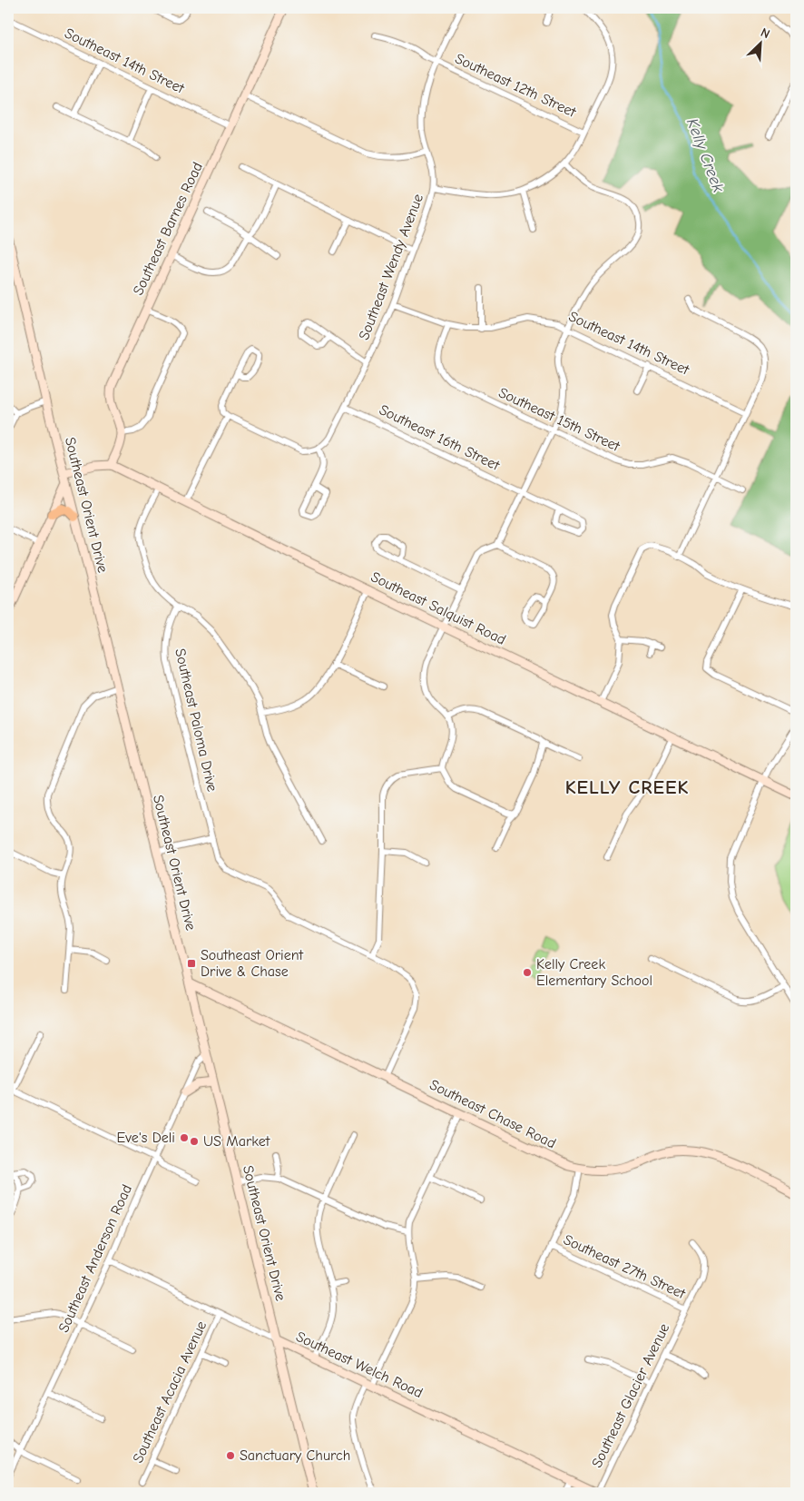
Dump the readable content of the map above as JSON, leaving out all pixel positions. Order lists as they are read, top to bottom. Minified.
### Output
{"streets":{"street":["Southeast 14th Street","Southeast 12th Street","Southeast Barnes Road","Southeast Wendy Avenue","Southeast 15th Street","Southeast 16th Street","Southeast Orient Drive","Southeast Salquist Road","Southeast Paloma Drive","Southeast Chase Road","Southeast Anderson Road","Southeast 27th Street","Southeast Welch Road","Southeast Acacia Avenue","Southeast Glacier Avenue"]},"crossings":[["Southeast 14th Street","Southeast Barnes Road"],["Southeast 14th Street","Southeast Wendy Avenue"],["Southeast 14th Street","Southeast 15th Street"],["Southeast 12th Street","Southeast Wendy Avenue"],["Southeast Wendy Avenue","Southeast 16th Street"],["Southeast Orient Drive","Southeast Chase Road"],["Southeast Orient Drive","Southeast Anderson Road"],["Southeast Orient Drive","Southeast Welch Road"],["Southeast Anderson Road","Southeast Welch Road"],["Southeast 27th Street","Southeast Glacier Avenue"],["Southeast Welch Road","Southeast Acacia Avenue"],["Southeast Welch Road","Southeast Glacier Avenue"]],"districts":["KELLY CREEK"],"water":["Kelly Creek"],"places":{"transit":["Southeast Orient Drive & Chase"],"other":["Kelly Creek Elementary School","Eve's Deli","US Market","Sanctuary Church"]},"north":"top right"}
